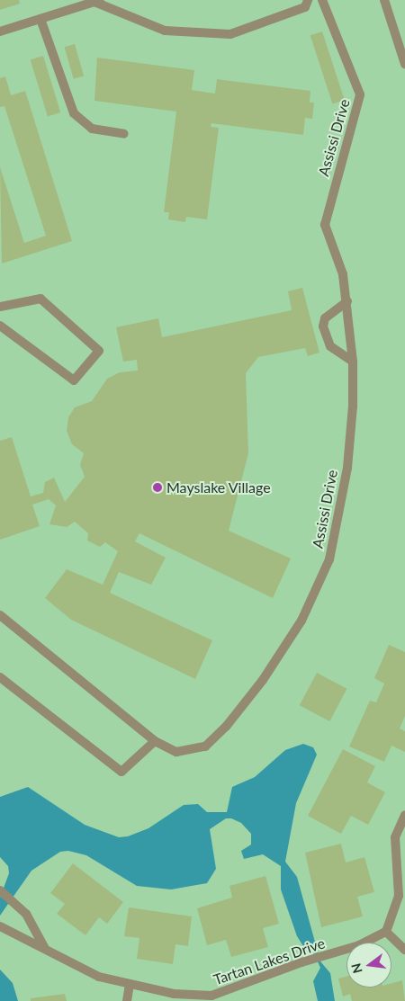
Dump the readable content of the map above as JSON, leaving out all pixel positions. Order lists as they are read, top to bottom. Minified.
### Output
{"streets":{"street":["Assissi Drive","Tartan Lakes Drive"]},"places":["Mayslake Village"],"north":"left"}
